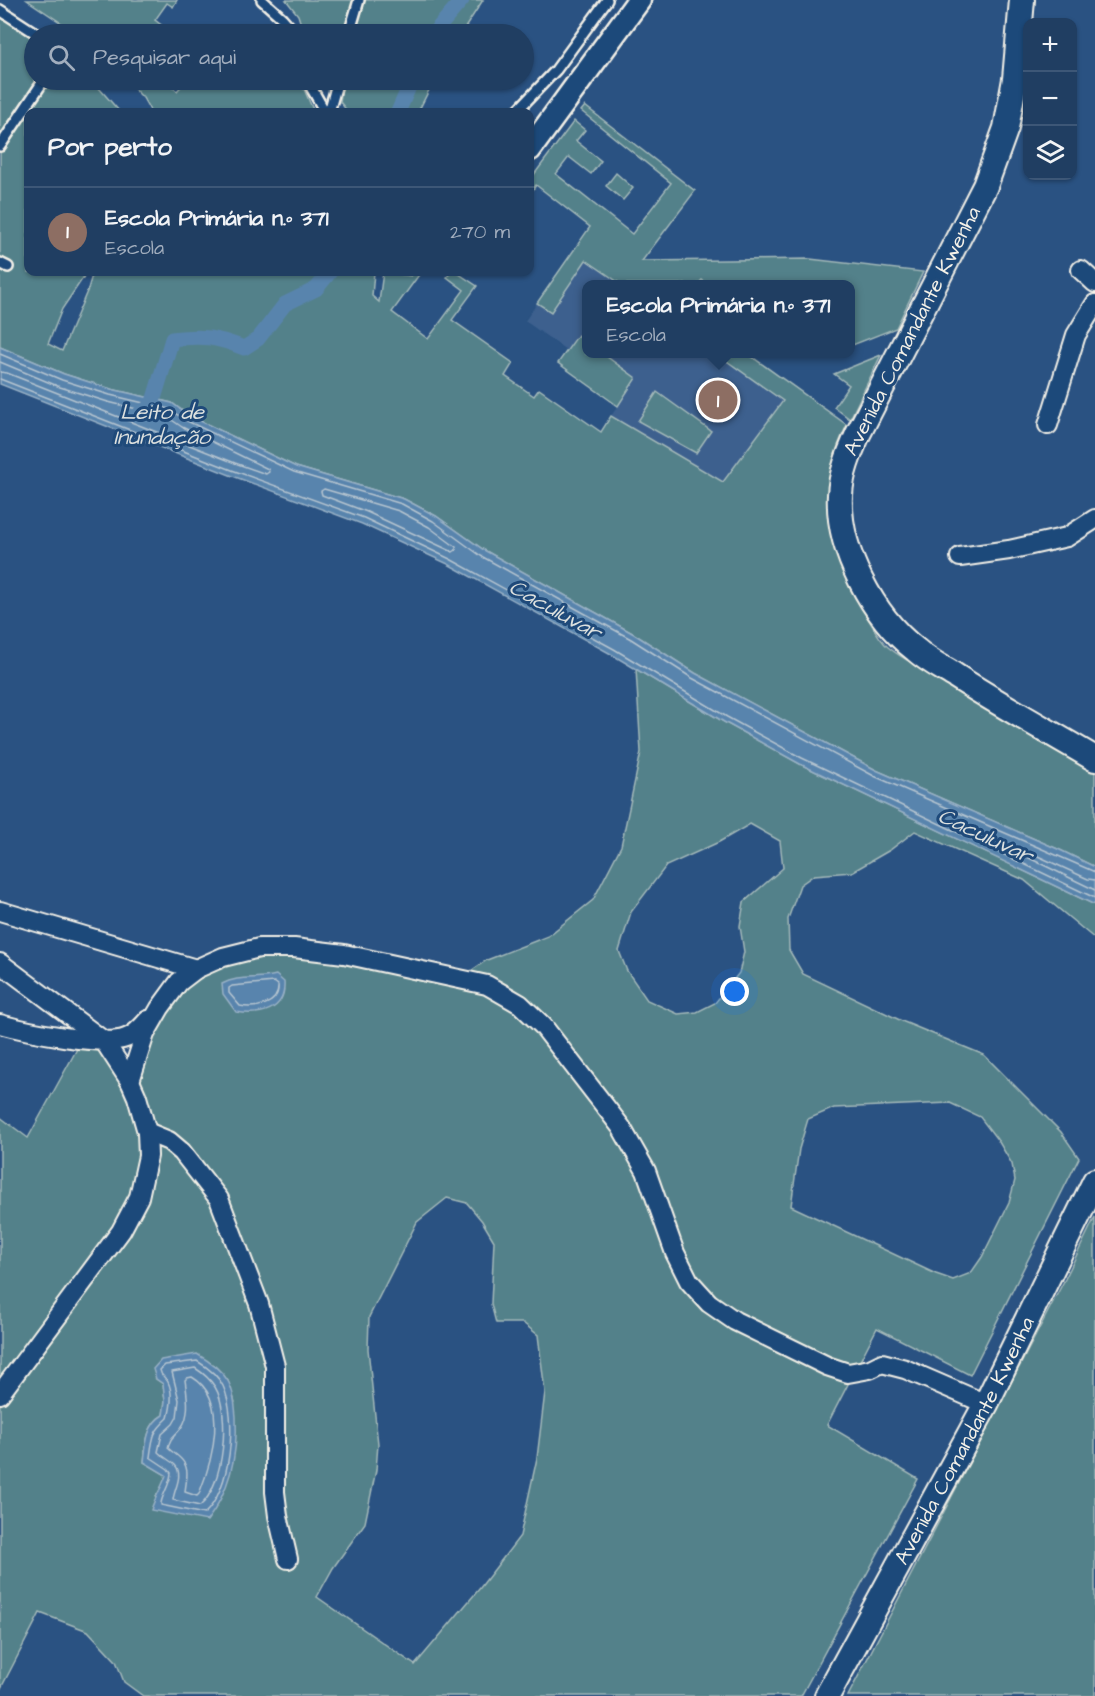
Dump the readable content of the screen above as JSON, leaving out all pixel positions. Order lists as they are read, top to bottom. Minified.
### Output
{"streets":{"main road":["Avenida Comandante Kwenha"]},"water":["Leito de Inundação","Caculuvar"],"page":{"map_buttons":["+","−"],"search":"Pesquisar aqui","heading":"Por perto","list":[{"mark":"1","name":"Escola Primária n.º 371","note":"Escola","value":"270 m"}],"popup":["Escola Primária n.º 371","Escola"],"pins":"1"}}
